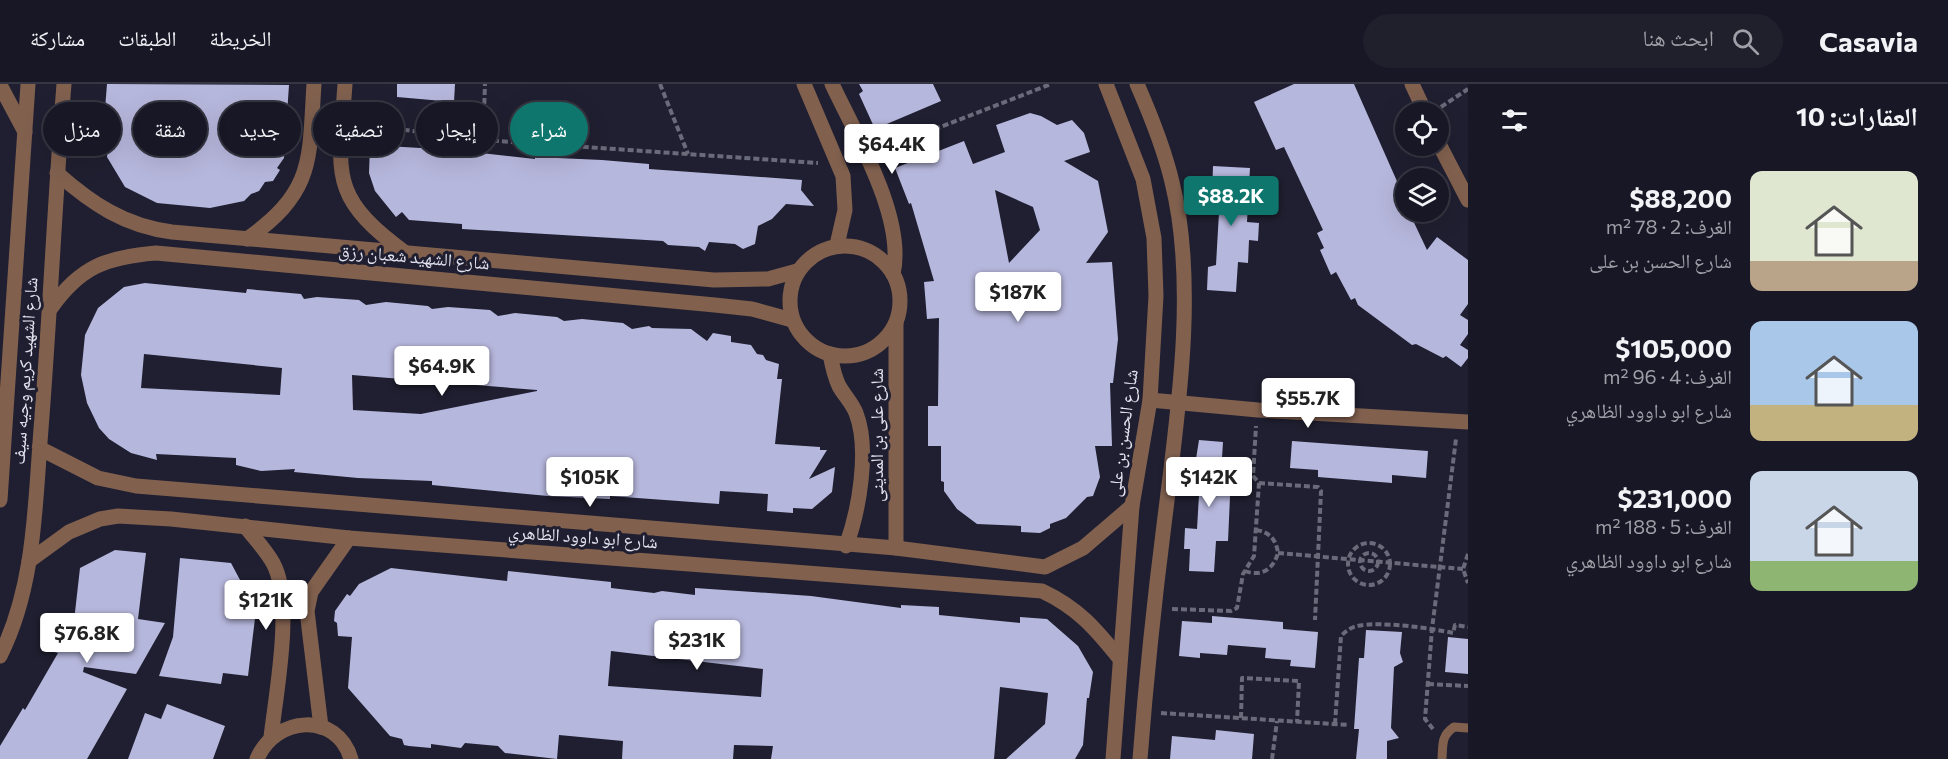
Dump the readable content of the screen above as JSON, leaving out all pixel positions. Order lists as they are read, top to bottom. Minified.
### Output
{"streets":{"street":["شارع الشهيد شعبان رزق","شارع الشهيد كريم وجيه سيف","شارع الحسن بن على","شارع على بن المدينى","شارع ابو داوود الظاهري"]},"crossings":[["شارع الشهيد شعبان رزق","شارع الشهيد كريم وجيه سيف"],["شارع الشهيد شعبان رزق","شارع على بن المدينى"],["شارع الشهيد كريم وجيه سيف","شارع ابو داوود الظاهري"],["شارع الحسن بن على","شارع ابو داوود الظاهري"],["شارع على بن المدينى","شارع ابو داوود الظاهري"]],"page":{"header":"Casavia","search":"ابحث هنا","nav":["الخريطة","الطبقات","مشاركة"],"heading":"العقارات: 10","chip":["شراء","إيجار","تصفية","جديد","شقة","منزل"],"price":["$64.4K","$88.2K","$187K","$64.9K","$55.7K","$105K","$142K","$121K","$76.8K","$231K"],"list":[{"name":"$88,200","note":"الغرف: 2 · 78 m² · شارع الحسن بن على"},{"name":"$105,000","note":"الغرف: 4 · 96 m² · شارع ابو داوود الظاهري"},{"name":"$231,000","note":"الغرف: 5 · 188 m² · شارع ابو داوود الظاهري"}]}}
